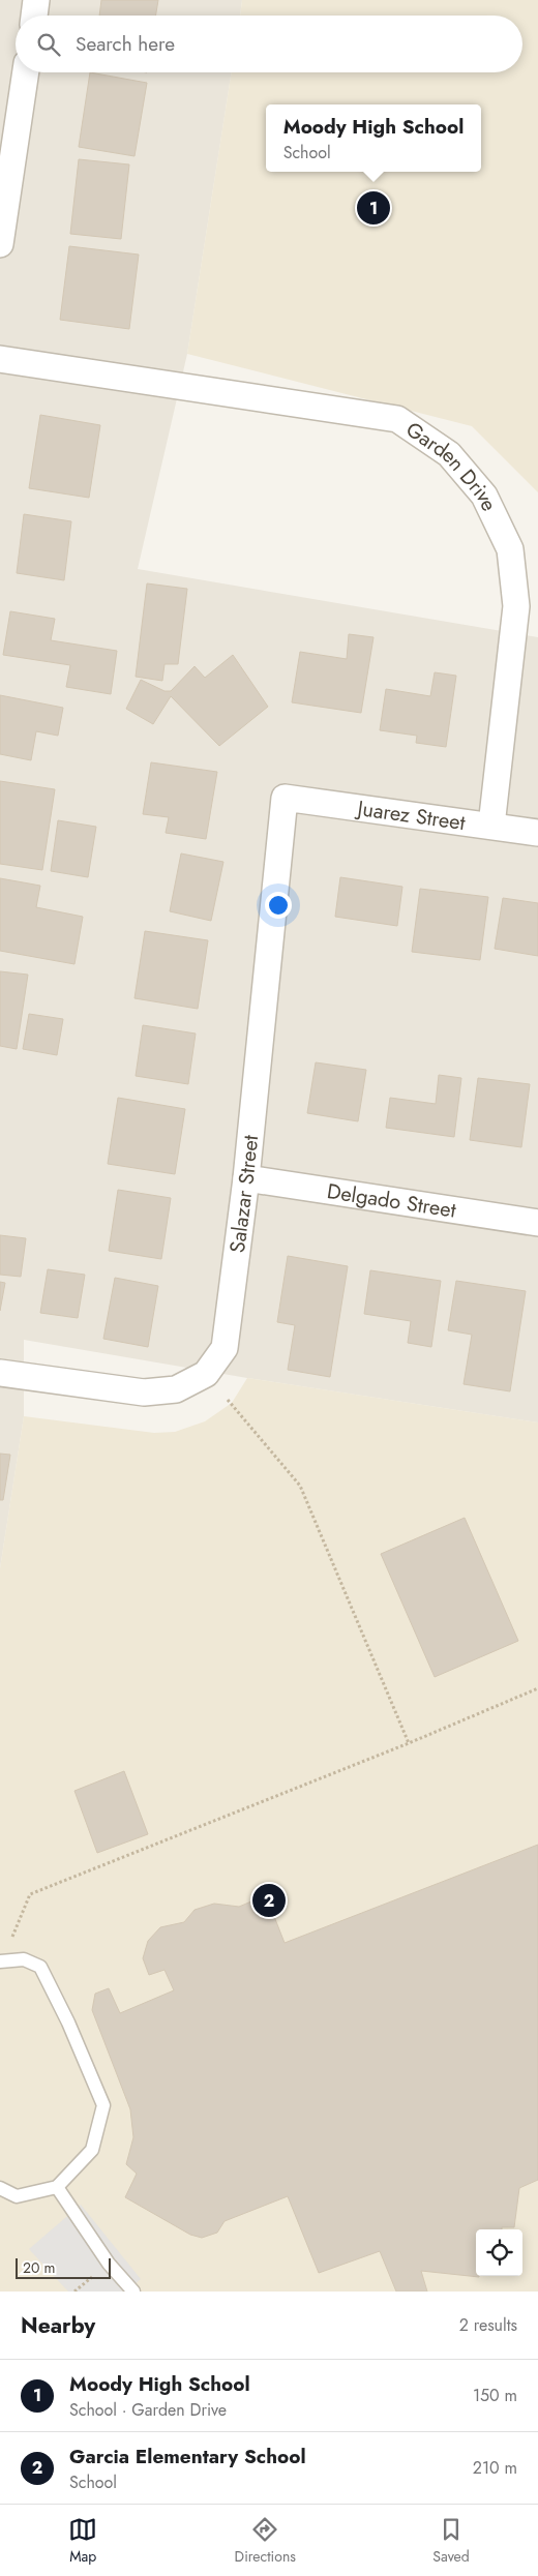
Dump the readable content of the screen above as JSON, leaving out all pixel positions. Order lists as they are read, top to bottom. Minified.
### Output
{"streets":{"street":["Garden Drive","Juarez Street","Salazar Street","Delgado Street"]},"crossings":[["Garden Drive","Juarez Street"],["Juarez Street","Salazar Street"],["Salazar Street","Delgado Street"]],"scale_bar":"20 m","page":{"search":"Search here","popup":["Moody High School","School"],"pins":["1","2"],"scale":"20 m","heading":["Nearby","2 results"],"list":[{"mark":"1","name":"Moody High School","note":"School · Garden Drive","value":"150 m"},{"mark":"2","name":"Garcia Elementary School","note":"School","value":"210 m"}],"nav":["Map","Directions","Saved"]}}
